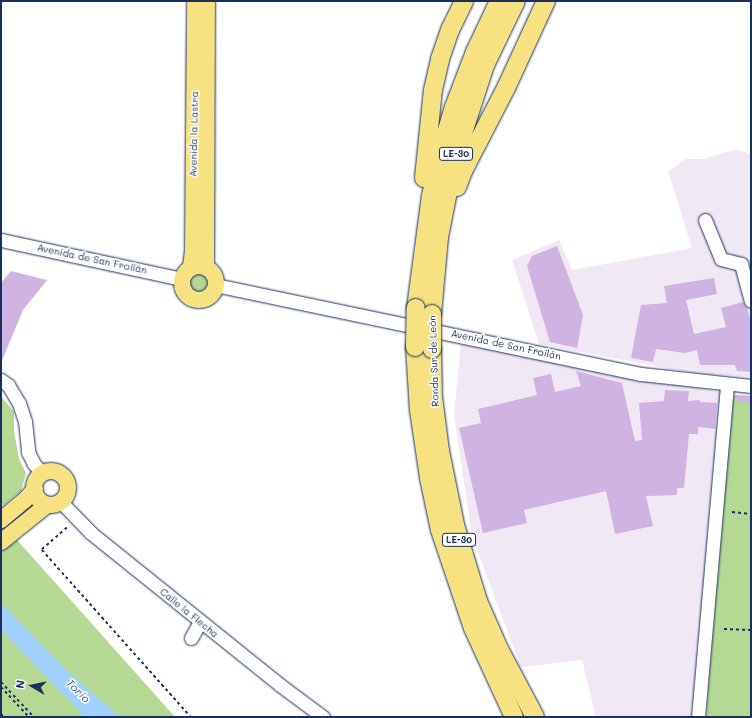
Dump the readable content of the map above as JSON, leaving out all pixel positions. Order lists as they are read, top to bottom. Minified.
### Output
{"streets":{"highway":["LE-30","Ronda Sur de León"],"main road":["Avenida la Lastra"],"street":["Avenida de San Froilán","Calle la Flecha"]},"crossings":[["Avenida la Lastra","Avenida de San Froilán"]],"water":["Torío"],"north":"left"}
